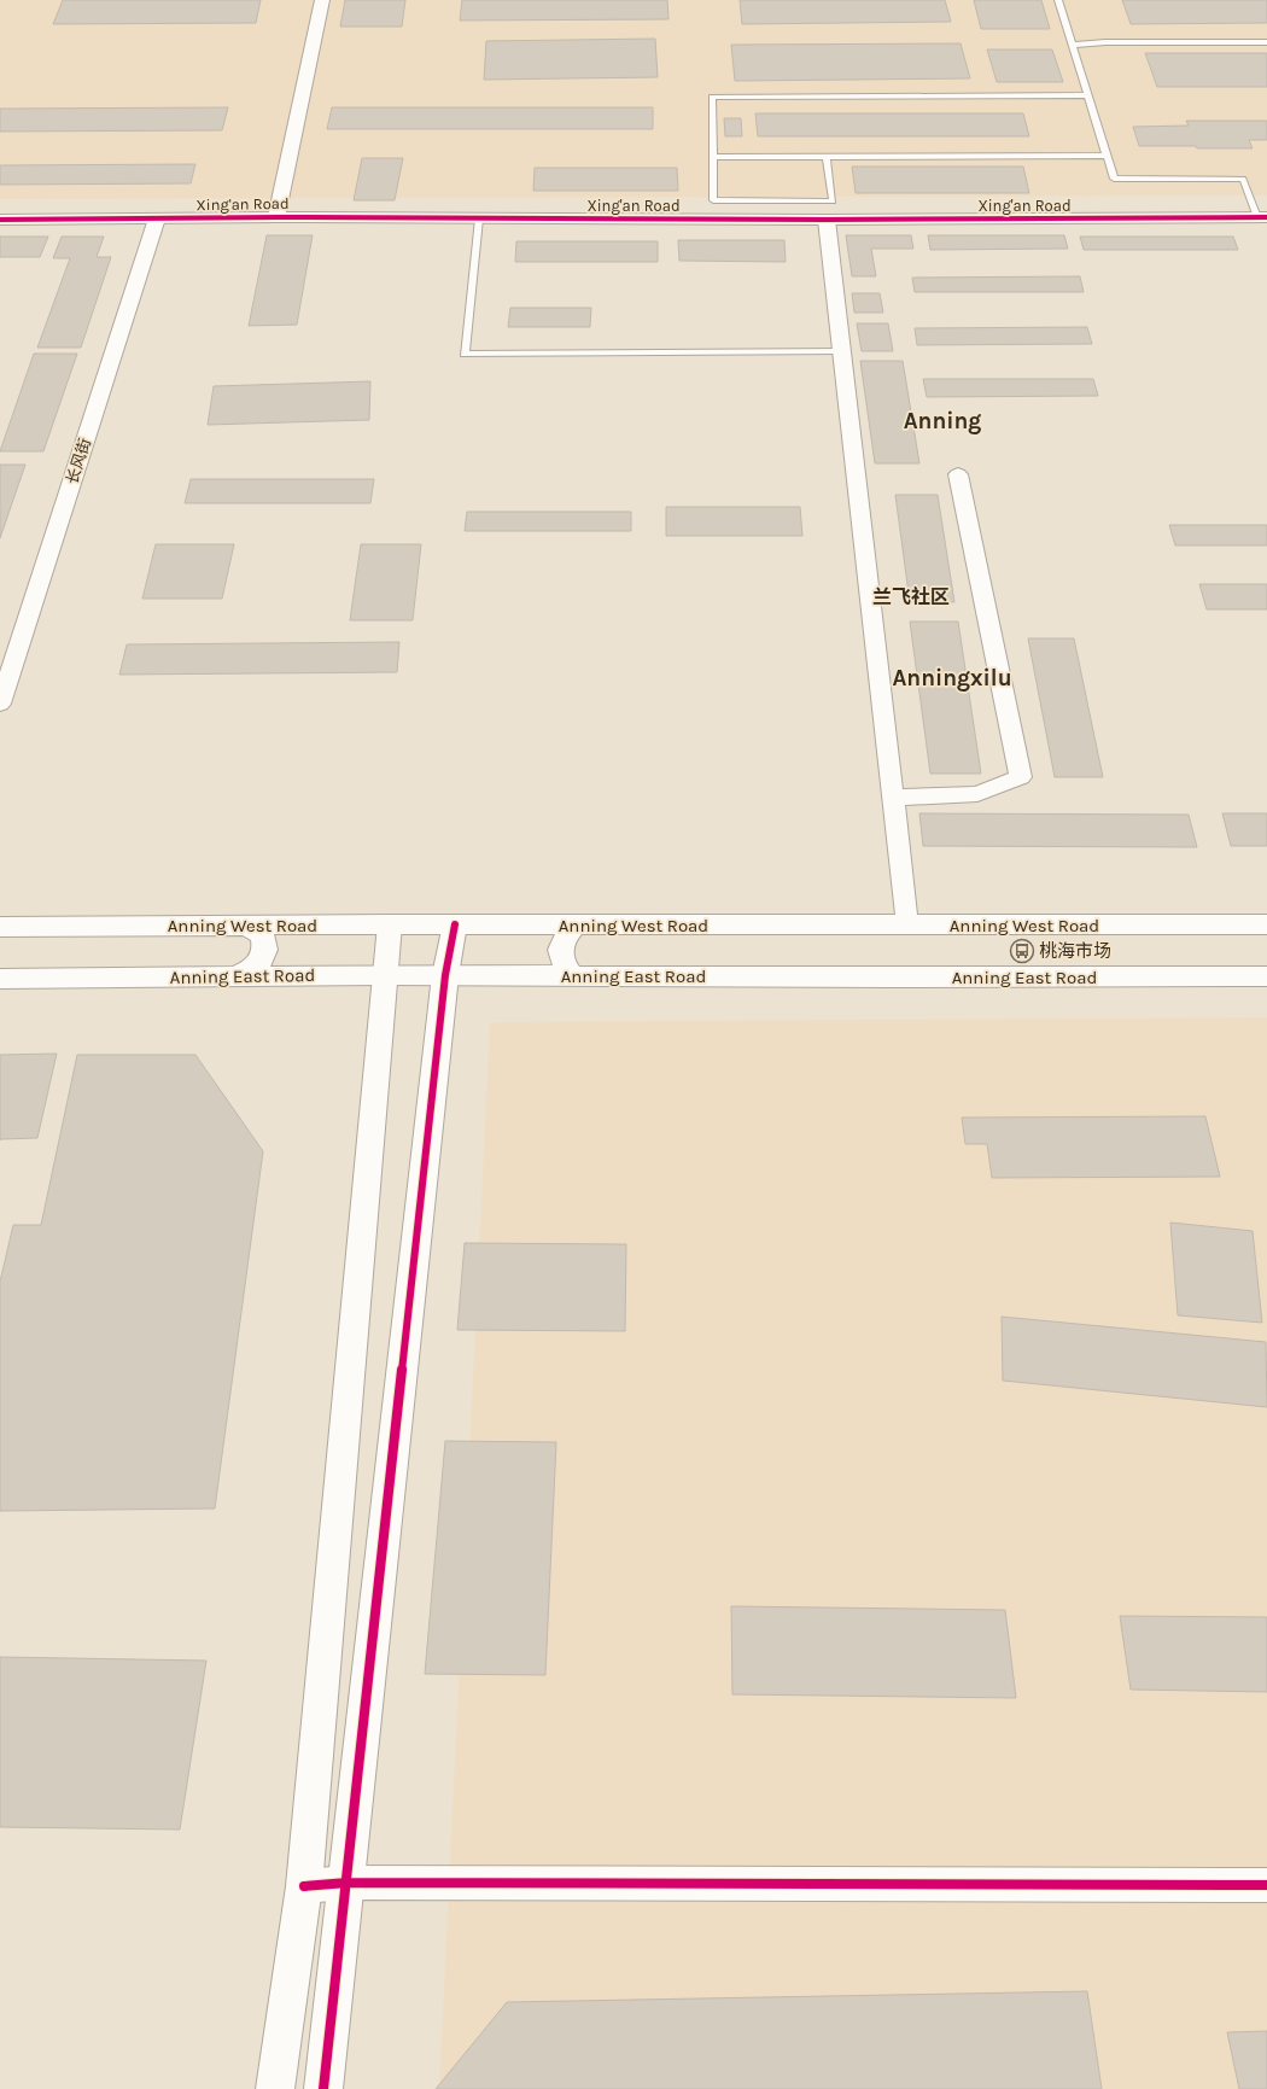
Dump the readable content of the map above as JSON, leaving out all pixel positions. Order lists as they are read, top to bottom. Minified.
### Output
{"streets":{"street":["Xing'an Road","长风街","Anning West Road","Anning East Road"]},"crossings":[["Xing'an Road","长风街"]],"districts":["Anning","兰飞社区","Anningxilu"],"places":{"bus stop":["桃海市场"]}}
